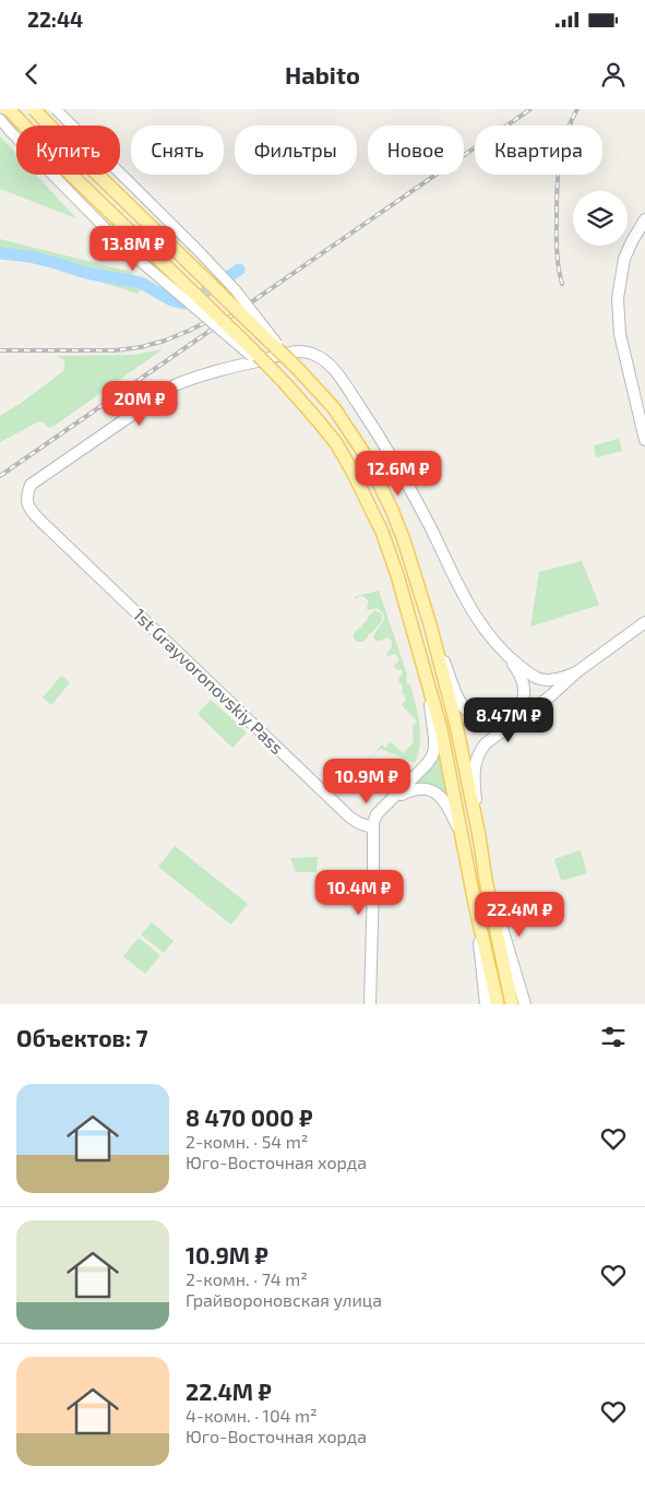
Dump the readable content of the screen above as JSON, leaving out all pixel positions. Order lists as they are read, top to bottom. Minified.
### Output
{"streets":{"main road":["1st Grayvoronovskiy Pass"]},"page":{"status":"22:44","header":"Habito","chip":["Купить","Снять","Фильтры","Новое","Квартира"],"price":["13.8M ₽","20M ₽","12.6M ₽","8.47M ₽","10.9M ₽","10.4M ₽","22.4M ₽"],"heading":"Объектов: 7","list":[{"name":"8 470 000 ₽","note":"2-комн. · 54 m² · Юго-Восточная хорда"},{"name":"10.9M ₽","note":"2-комн. · 74 m² · Грайвороновская улица"},{"name":"22.4M ₽","note":"4-комн. · 104 m² · Юго-Восточная хорда"}]}}
